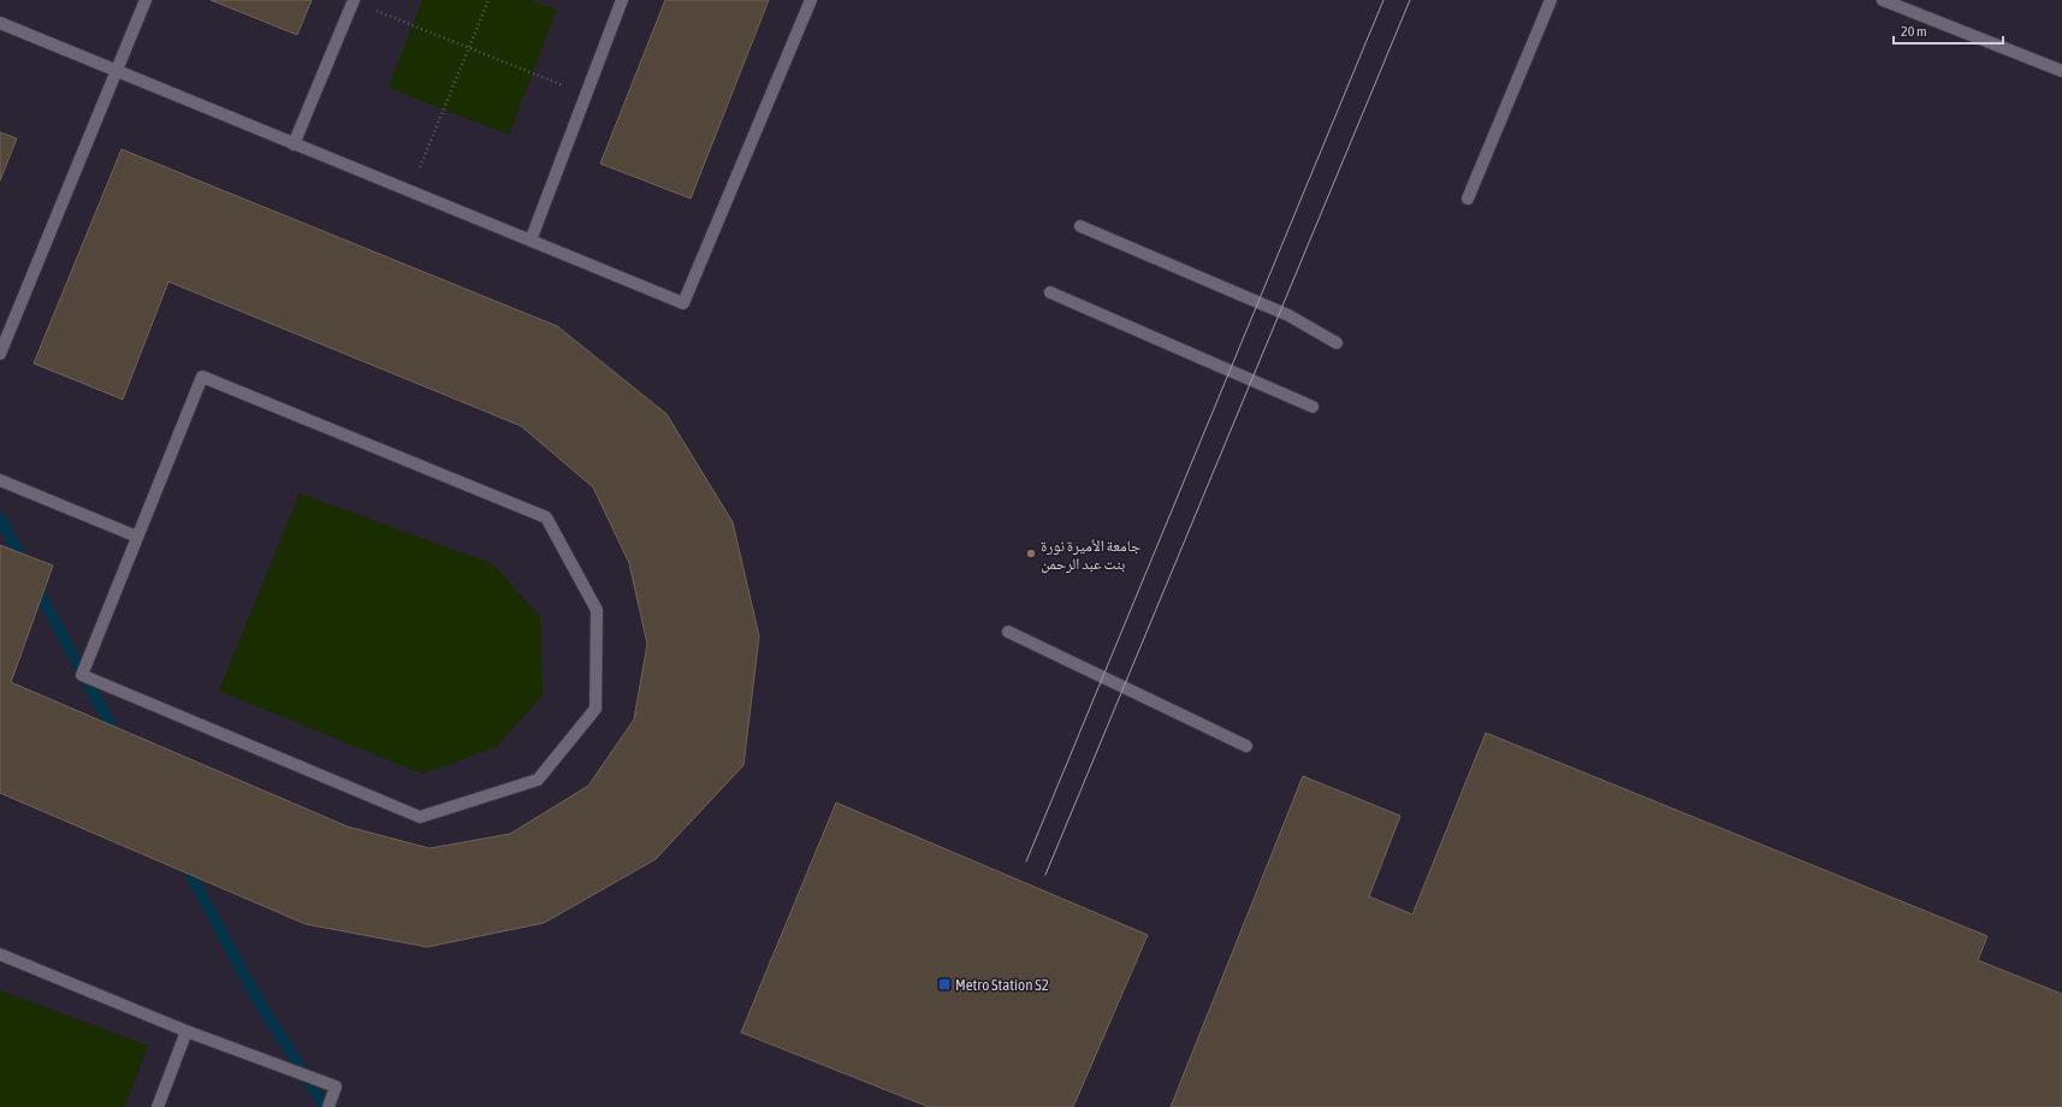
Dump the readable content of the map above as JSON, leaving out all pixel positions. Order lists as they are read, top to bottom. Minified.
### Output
{"places":{"other":["جامعة الأميرة نورة بنت عبد الرحمن"],"transit":["Metro Station S2"]},"scale_bar":"20 m"}
